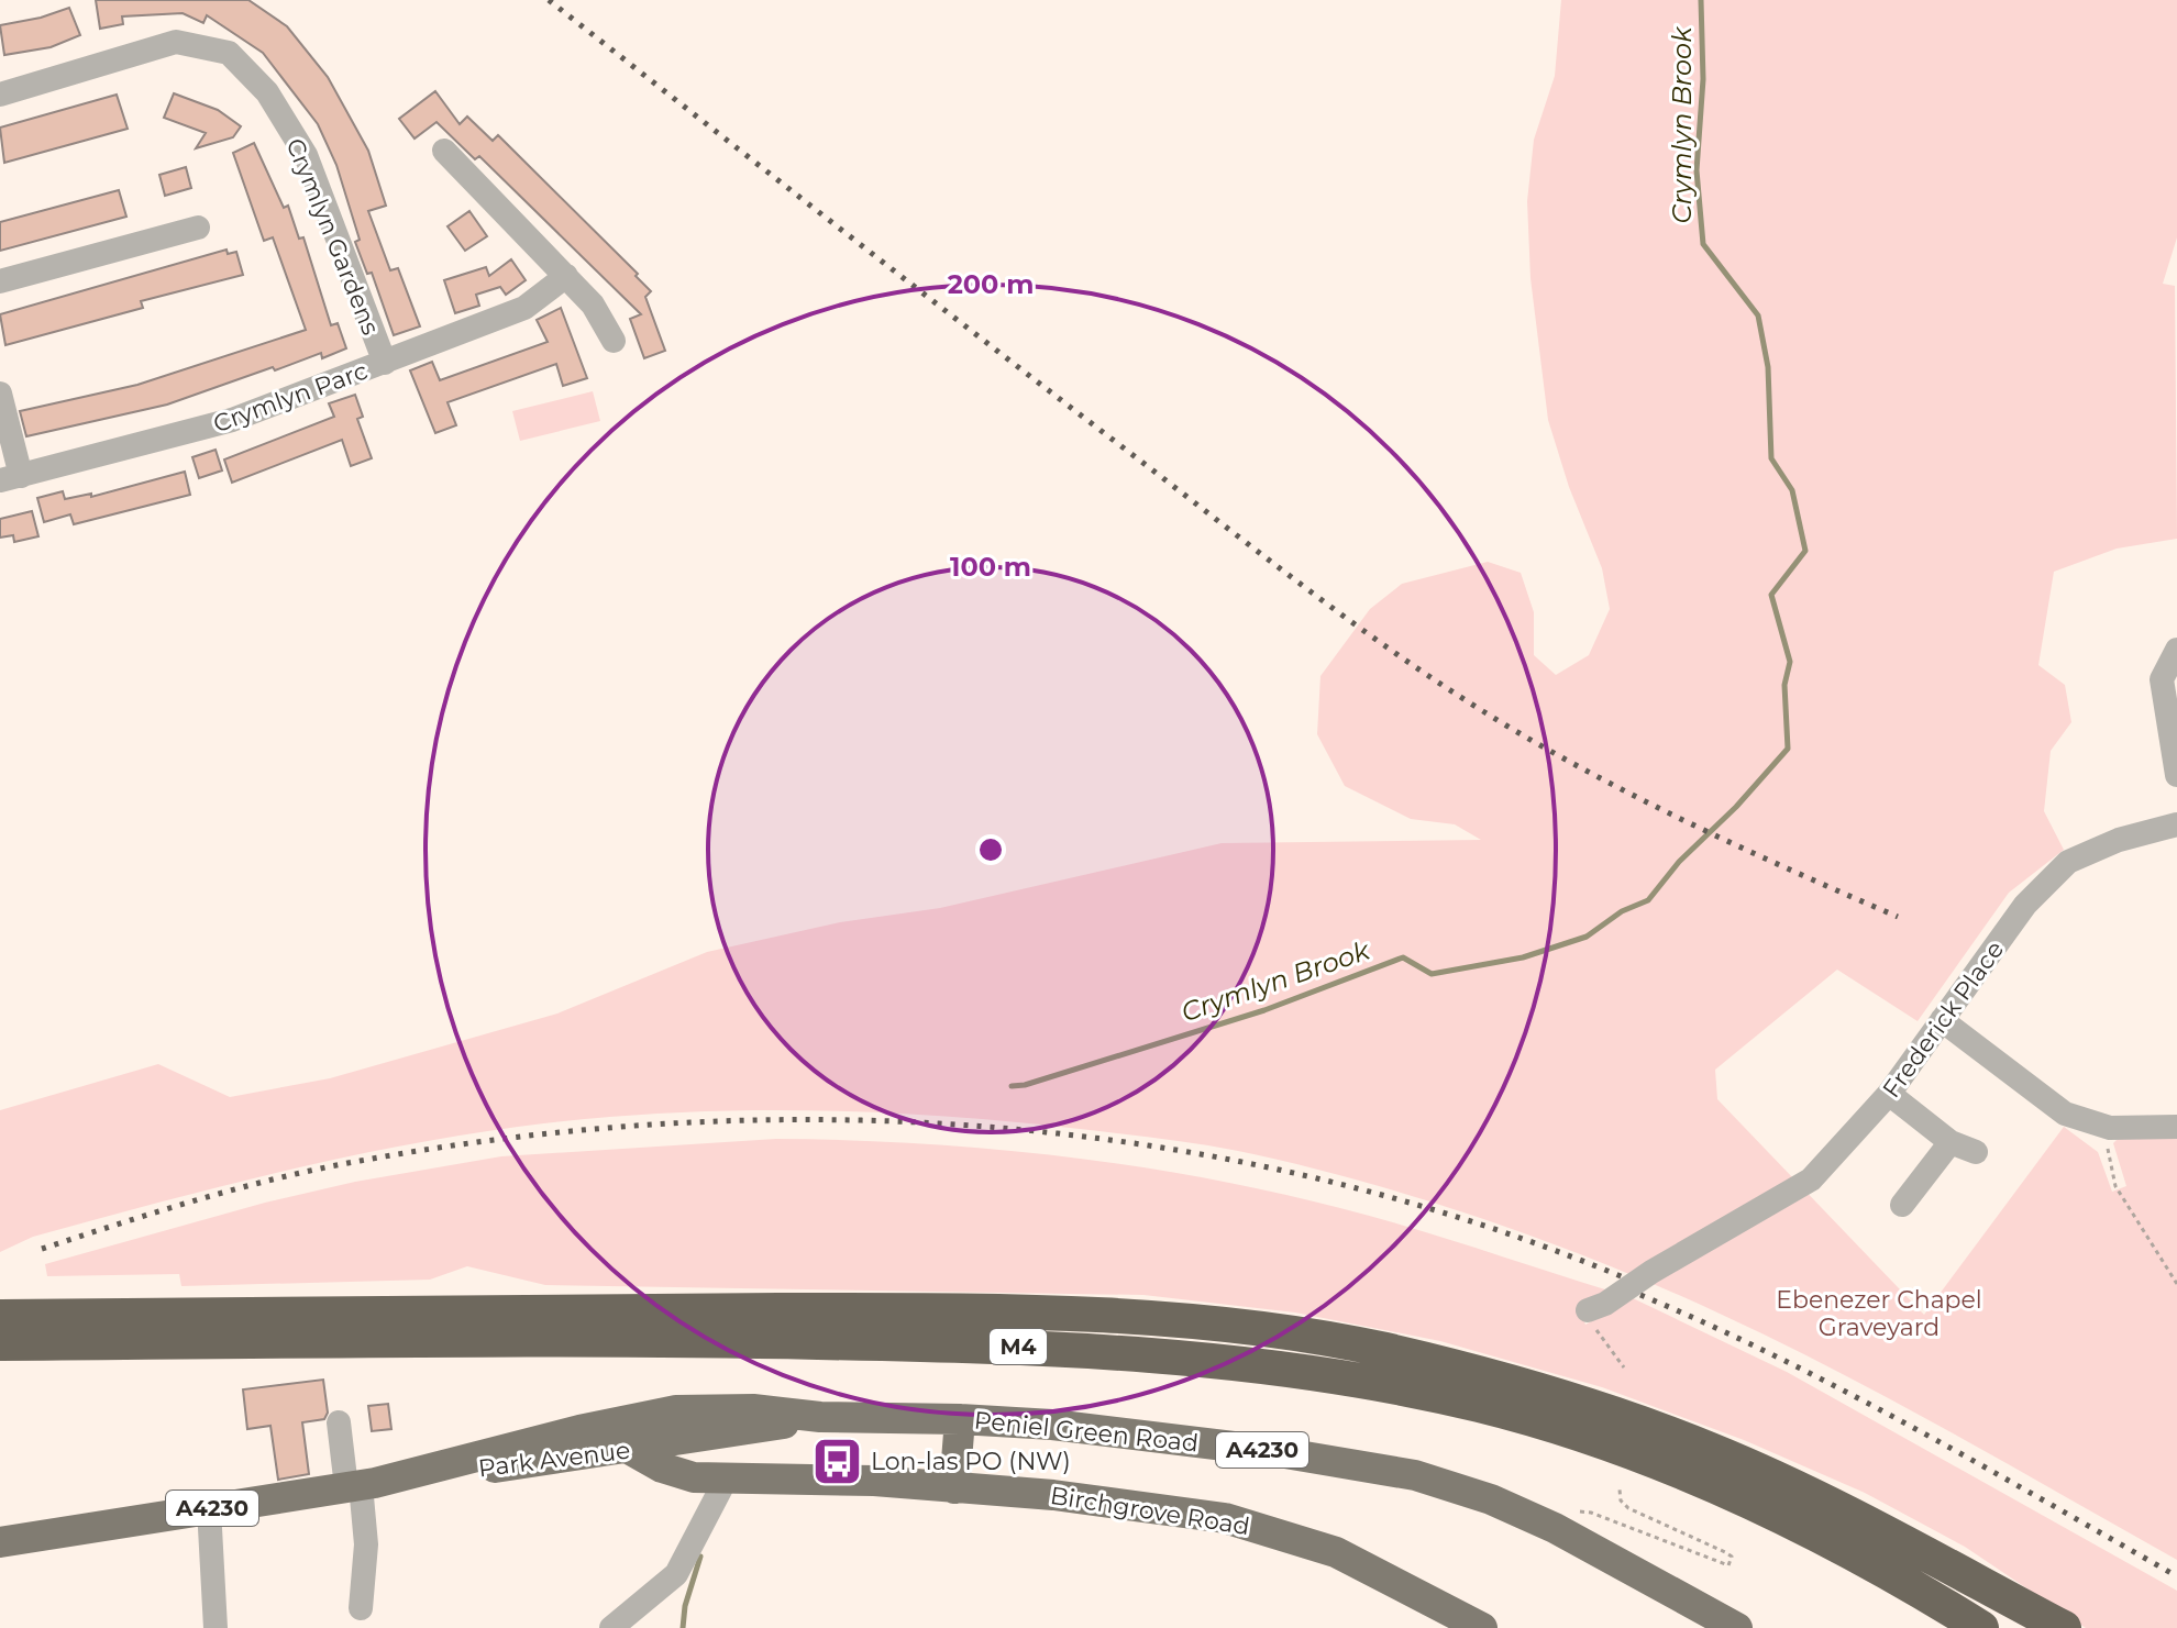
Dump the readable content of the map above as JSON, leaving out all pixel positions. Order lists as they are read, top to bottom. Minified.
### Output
{"streets":{"highway":["M4"],"main road":["Peniel Green Road","A4230","Park Avenue","Birchgrove Road"],"street":["Crymlyn Gardens","Crymlyn Parc","Frederick Place"]},"crossings":[["Crymlyn Gardens","Crymlyn Parc"],["Peniel Green Road","Park Avenue"],["Park Avenue","Birchgrove Road"]],"water":["Crymlyn Brook"],"parks":["Ebenezer Chapel Graveyard"],"places":{"bus stop":["Lon-las PO (NW)"]},"rings":["200 m","100 m"]}
